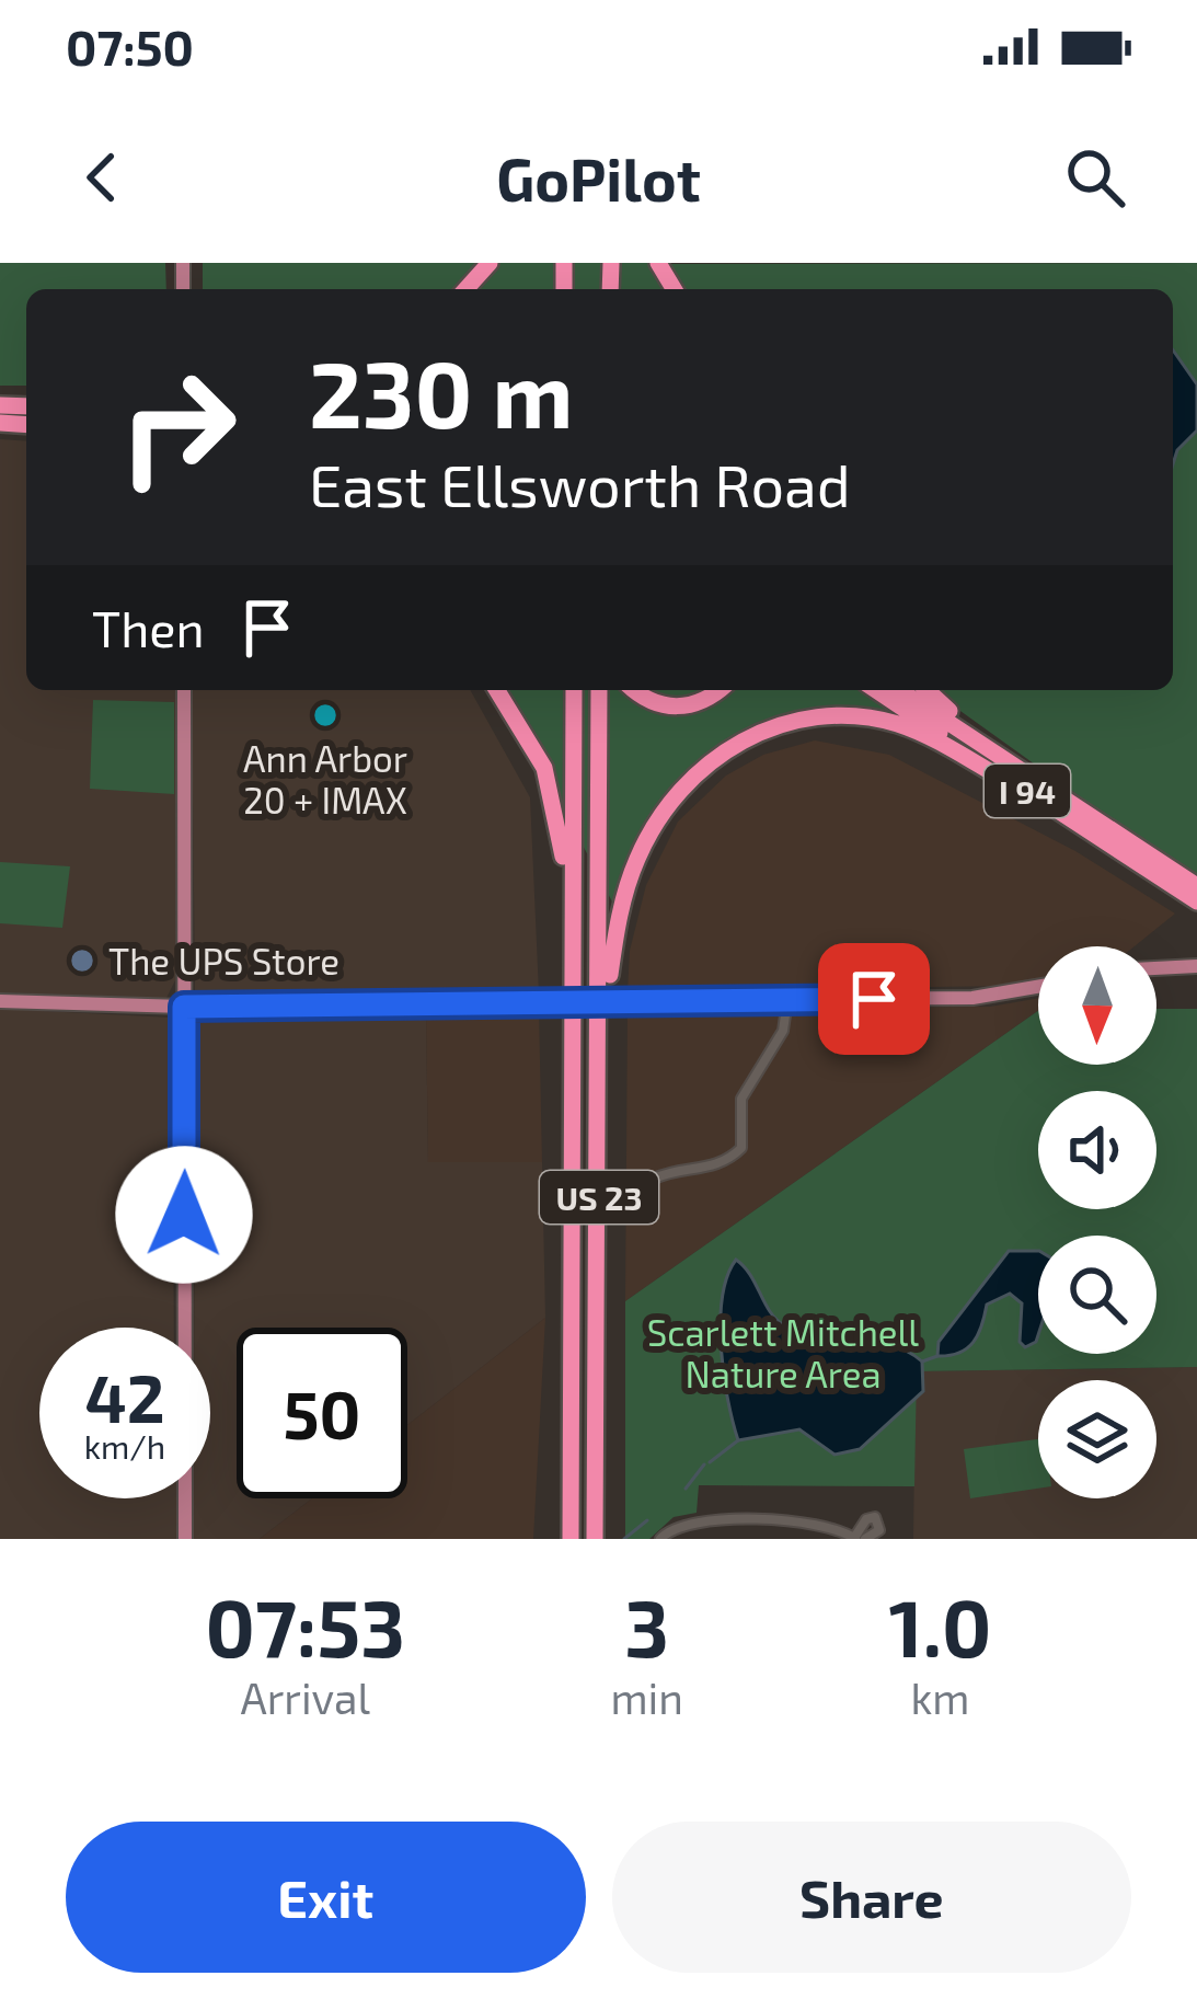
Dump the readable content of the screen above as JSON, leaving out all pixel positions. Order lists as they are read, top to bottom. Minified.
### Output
{"streets":{"highway":["I 94","US 23"]},"parks":["Scarlett Mitchell Nature Area"],"places":["Ann Arbor 20 + IMAX","The UPS Store"],"north":"bottom","page":{"status":"07:50","header":"GoPilot","turn":["230 m","East Ellsworth Road"],"then":"Then","speed":"42 km/h","limit":"50","eta":["07:53","Arrival","3","min","1.0","km"],"buttons":["Exit","Share"]}}
